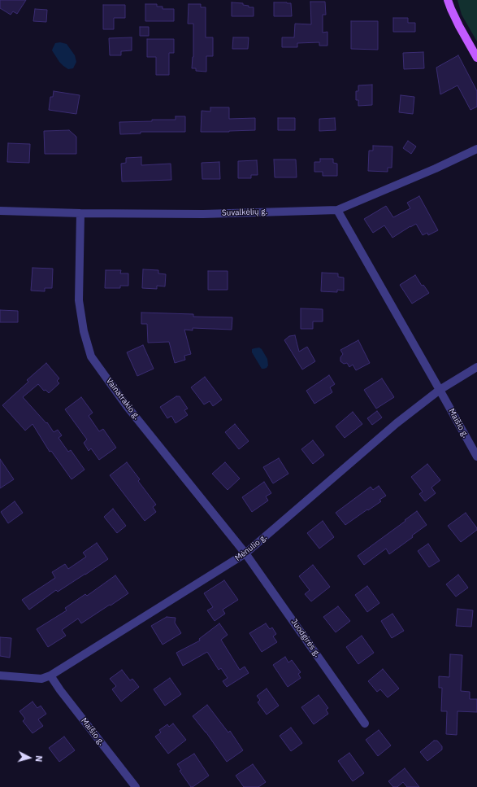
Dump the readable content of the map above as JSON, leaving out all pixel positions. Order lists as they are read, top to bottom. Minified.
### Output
{"streets":{"street":["Suvalkėlių g.","Vainatrakio g.","Maišio g.","Mėnulio g.","Juodgirės g."]},"crossings":[["Suvalkėlių g.","Vainatrakio g."],["Suvalkėlių g.","Maišio g."],["Vainatrakio g.","Mėnulio g."],["Vainatrakio g.","Juodgirės g."],["Maišio g.","Mėnulio g."],["Mėnulio g.","Juodgirės g."]],"north":"right"}
